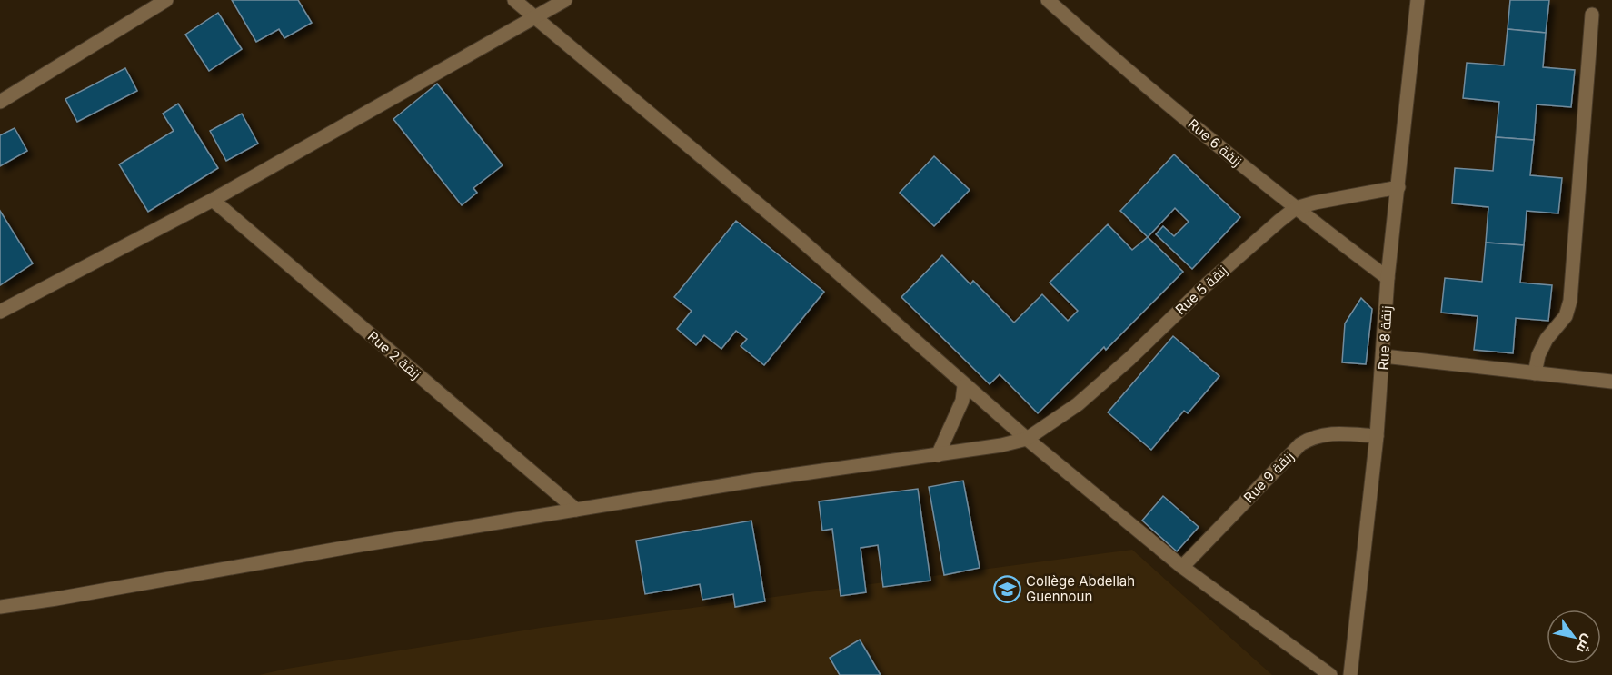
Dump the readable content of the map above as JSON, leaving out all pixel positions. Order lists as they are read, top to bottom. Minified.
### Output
{"streets":{"street":["Rue 6 زنقة","Rue 5 زنقة","Rue 8 زنقة","Rue 2 زنقة","Rue 9 زنقة"]},"crossings":[["Rue 6 زنقة","Rue 5 زنقة"],["Rue 6 زنقة","Rue 8 زنقة"],["Rue 5 زنقة","Rue 8 زنقة"],["Rue 8 زنقة","Rue 9 زنقة"]],"places":{"school or university":["Collège Abdellah Guennoun"]},"north":"bottom right"}
